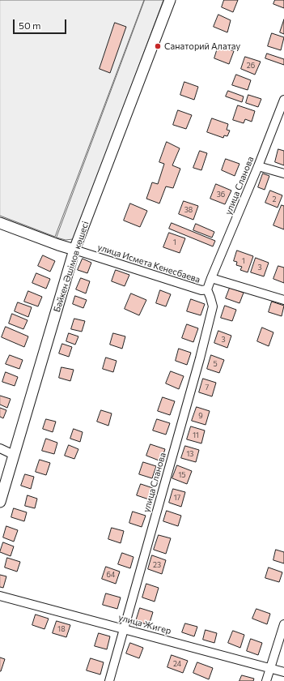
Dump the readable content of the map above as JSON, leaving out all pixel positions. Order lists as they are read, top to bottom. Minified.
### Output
{"streets":{"main road":["Бәйкен Әшімов көшесі"],"street":["улица Сланова","улица Исмета Кенесбаева","улица Жигер"]},"crossings":[["улица Сланова","улица Исмета Кенесбаева"],["улица Сланова","улица Жигер"],["улица Исмета Кенесбаева","Бәйкен Әшімов көшесі"]],"places":["Санаторий Алатау"],"house_numbers":["26","36","2","38","1","1","3","3","5","7","9","11","13","15","17","23","64","18","24"],"scale_bar":"50 m"}
